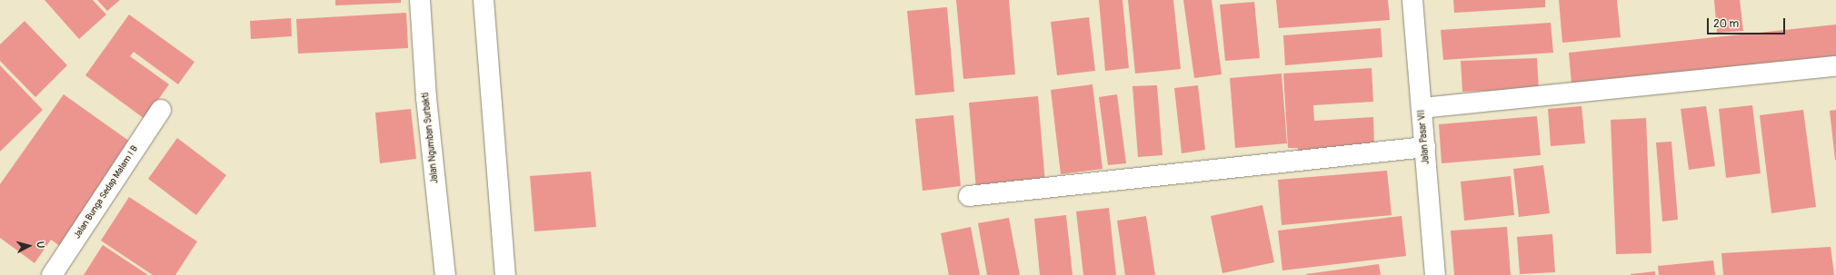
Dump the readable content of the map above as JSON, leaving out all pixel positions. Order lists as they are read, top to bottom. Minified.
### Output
{"streets":{"main road":["Jalan Pasar VII","Jalan Ngumban Surbakti","Jalan Bunga Sedap Malam I B"]},"scale_bar":"20 m","north":"right"}
